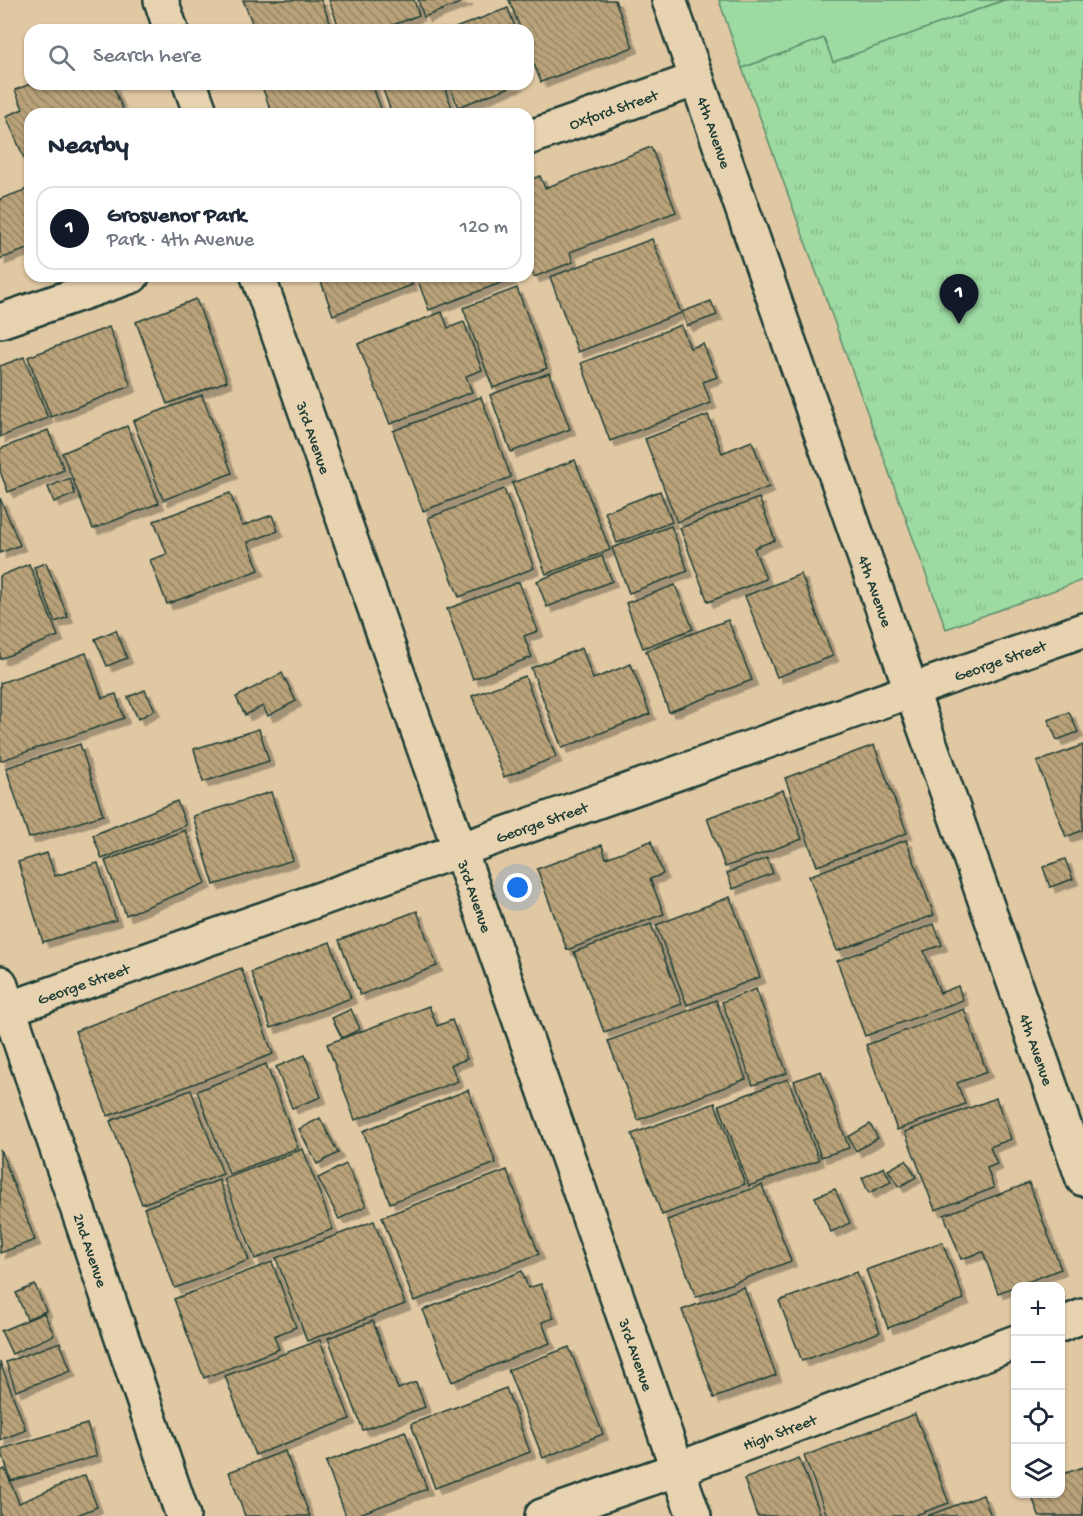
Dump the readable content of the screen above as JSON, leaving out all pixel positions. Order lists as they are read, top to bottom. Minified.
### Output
{"streets":{"street":["Oxford Street","4th Avenue","3rd Avenue","George Street","2nd Avenue","High Street"]},"crossings":[["Oxford Street","4th Avenue"],["4th Avenue","George Street"],["3rd Avenue","George Street"],["3rd Avenue","High Street"],["George Street","2nd Avenue"]],"page":{"search":"Search here","heading":"Nearby","list":[{"mark":"1","name":"Grosvenor Park","note":"Park · 4th Avenue","value":"120 m"}],"pins":"1","map_buttons":["+","−"]}}
